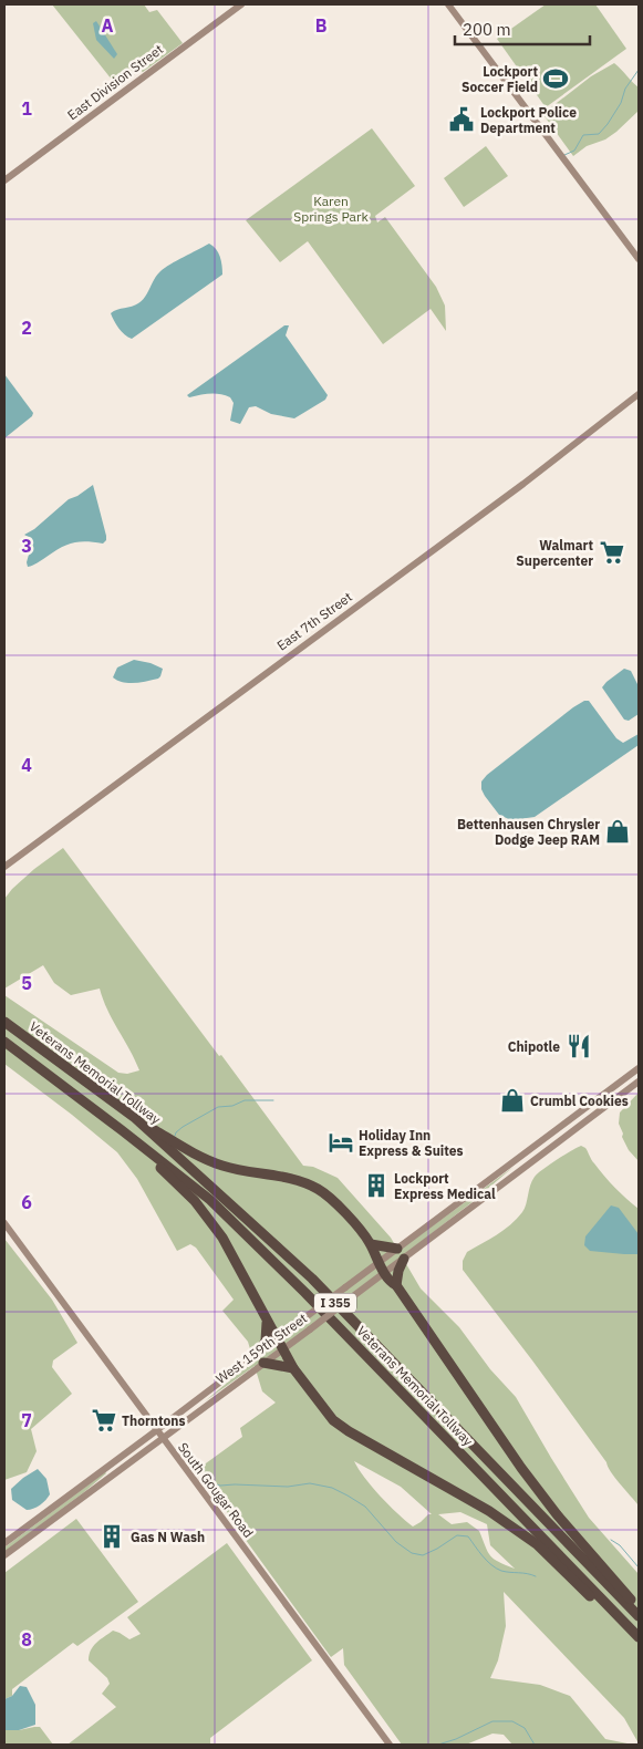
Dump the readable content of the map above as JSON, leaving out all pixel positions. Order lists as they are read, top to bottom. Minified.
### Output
{"streets":{"highway":["Veterans Memorial Tollway","I 355"],"street":["East Division Street","East 7th Street","West 159th Street","South Gougar Road"]},"crossings":[["West 159th Street","South Gougar Road"]],"parks":["Karen Springs Park"],"places":{"sports":["Lockport Soccer Field"],"public building":["Lockport Police Department"],"supermarket":["Walmart Supercenter","Thorntons"],"shop":["Bettenhausen Chrysler Dodge Jeep RAM","Crumbl Cookies"],"restaurant":["Chipotle"],"hotel":["Holiday Inn Express & Suites"],"building":["Lockport Express Medical","Gas N Wash"]},"scale_bar":"200 m","grid":{"columns":["A","B"],"rows":["1","2","3","4","5","6","7","8"]}}
